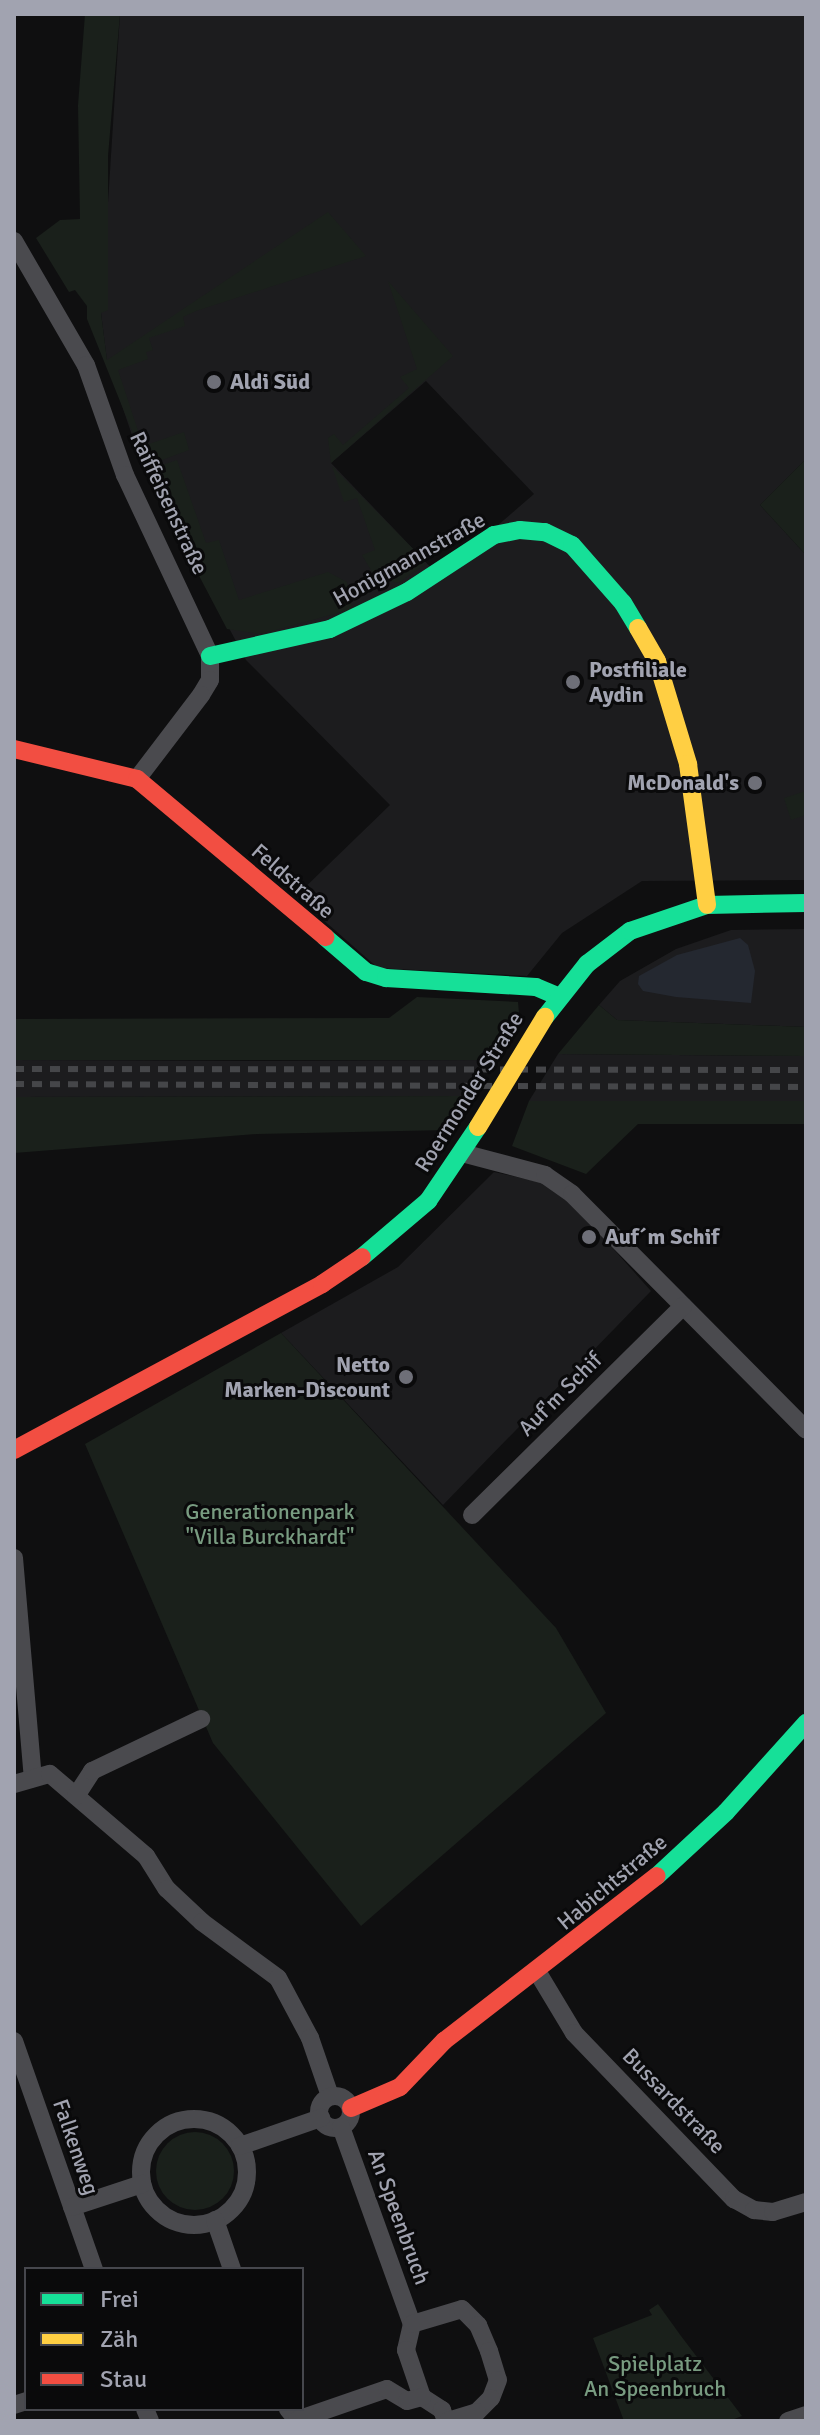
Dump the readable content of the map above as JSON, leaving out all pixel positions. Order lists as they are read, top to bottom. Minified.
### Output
{"streets":{"street":["Raiffeisenstraße","Honigmannstraße","Feldstraße","Roermonder Straße","Auf'm Schif","Habichtstraße","Bussardstraße","Falkenweg","An Speenbruch"]},"crossings":[["Raiffeisenstraße","Honigmannstraße"],["Honigmannstraße","Roermonder Straße"],["Feldstraße","Roermonder Straße"],["Habichtstraße","Bussardstraße"],["Habichtstraße","An Speenbruch"]],"parks":["Generationenpark \"Villa Burckhardt\"","Spielplatz An Speenbruch"],"places":["Aldi Süd","Postfiliale Aydin","McDonald's","Auf´m Schif","Netto Marken-Discount"],"legend":["Frei","Zäh","Stau"]}
